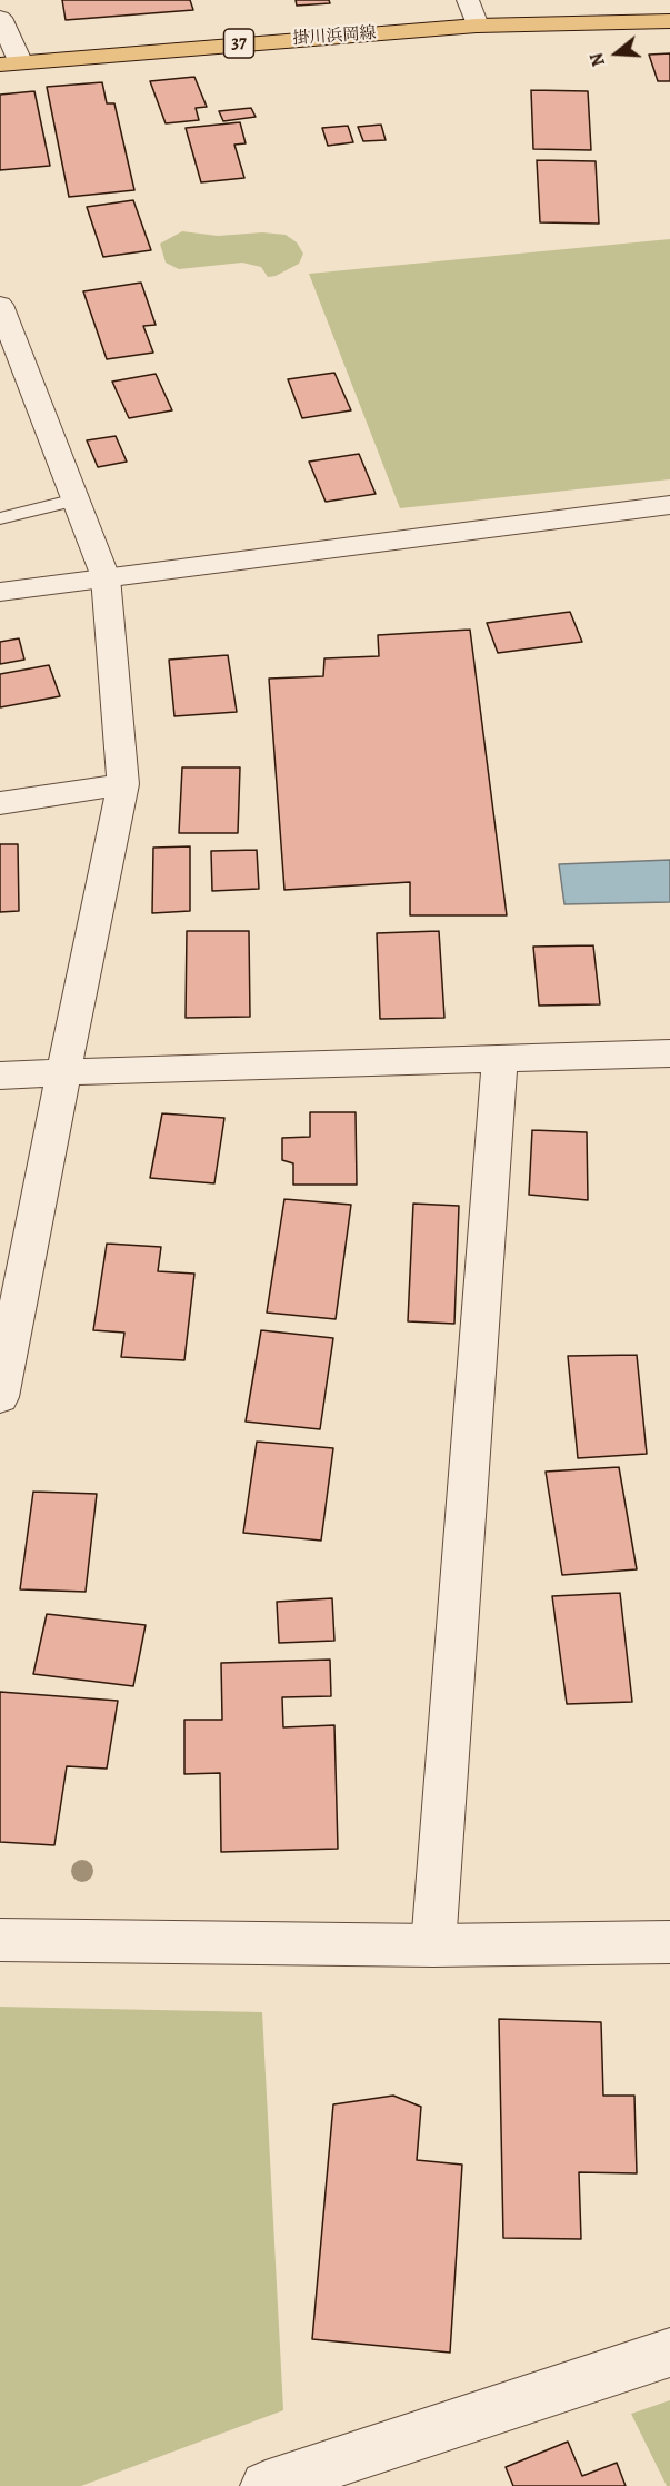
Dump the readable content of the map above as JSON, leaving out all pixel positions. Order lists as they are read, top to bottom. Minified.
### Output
{"streets":{"main road":["掛川浜岡線","37"]},"north":"left"}
